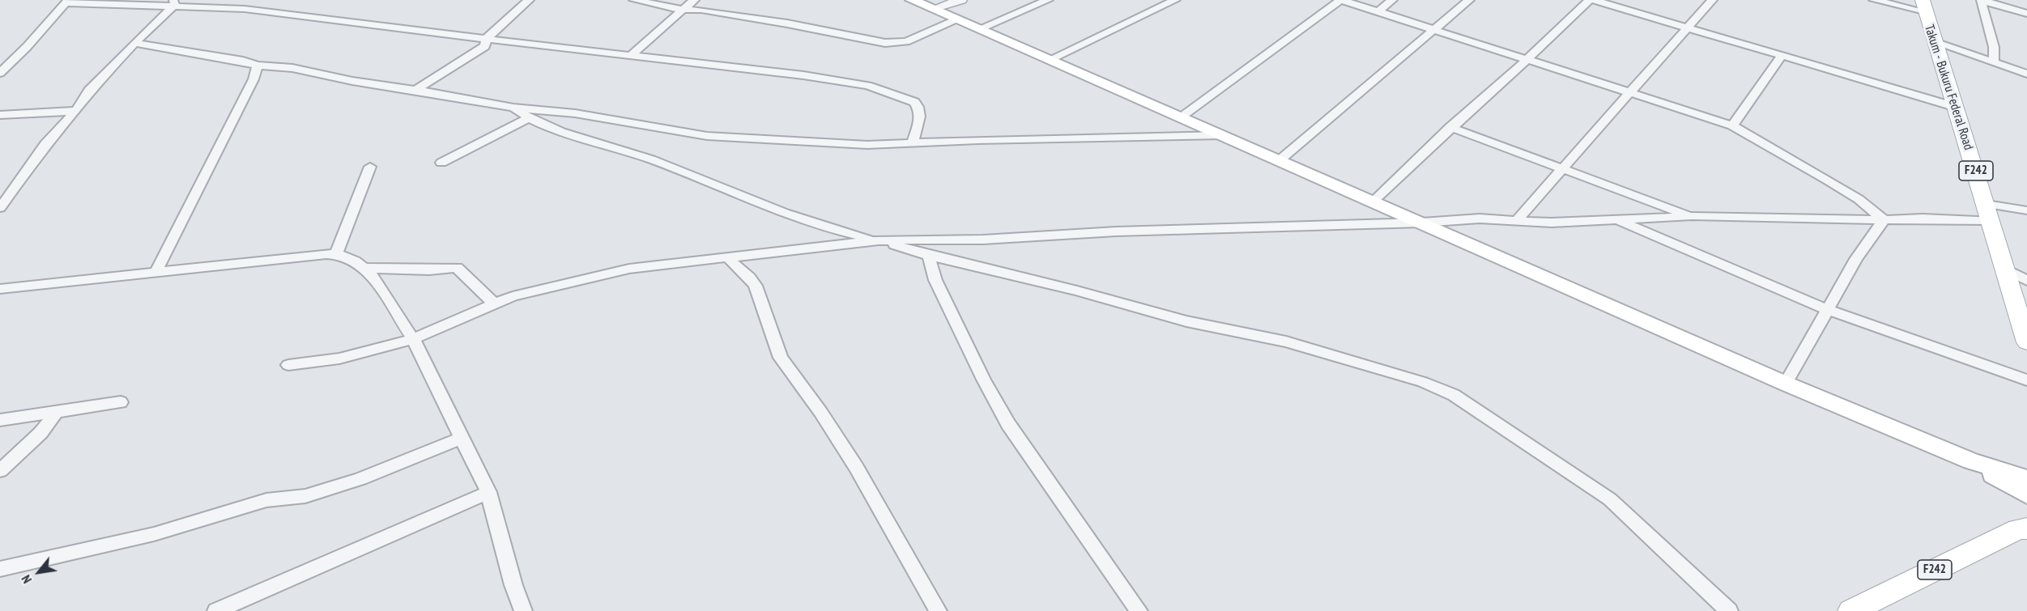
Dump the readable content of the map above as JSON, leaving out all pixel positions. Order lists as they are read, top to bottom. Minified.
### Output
{"streets":{"main road":["Takum - Bukuru Federal Road","F242"]},"north":"bottom left"}
